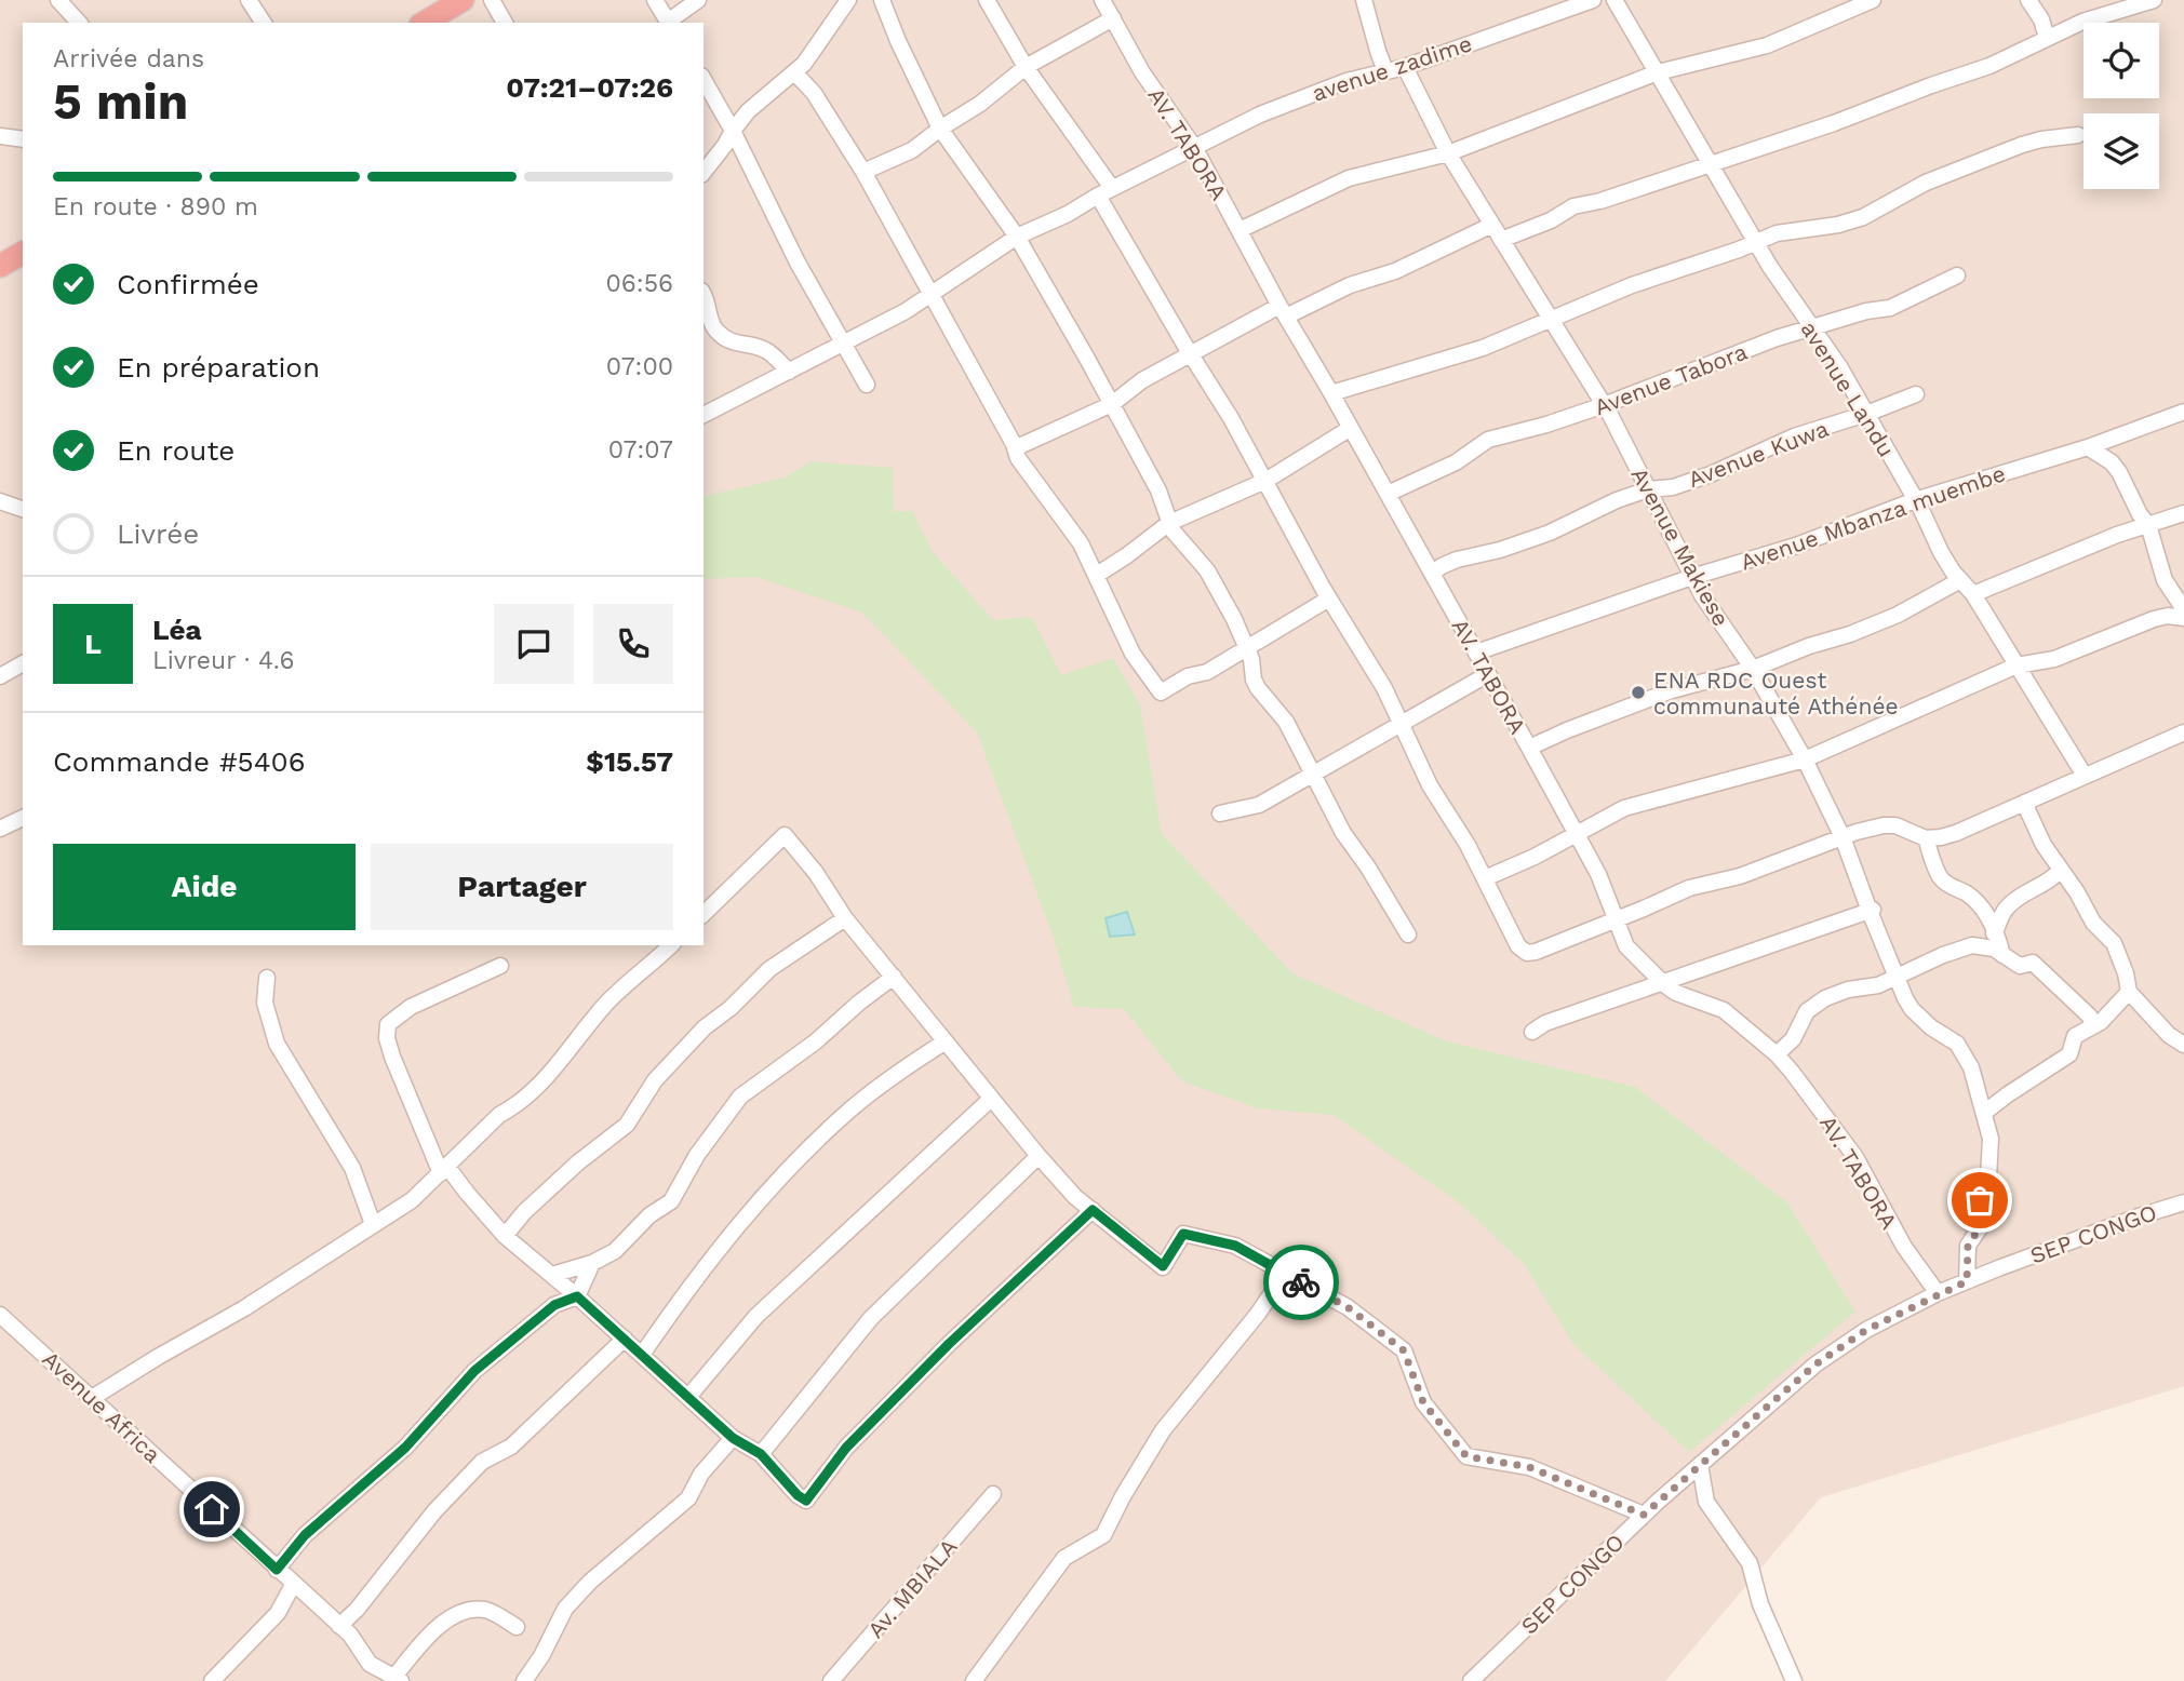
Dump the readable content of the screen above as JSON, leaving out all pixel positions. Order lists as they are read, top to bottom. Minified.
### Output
{"streets":{"street":["avenue zadime","AV. TABORA","Avenue Tabora","avenue Landu","Avenue Kuwa","Avenue Mbanza muembe","Avenue Makiese","SEP CONGO","Avenue Africa","Av. MBIALA"]},"crossings":[["avenue zadime","AV. TABORA"],["avenue zadime","Avenue Makiese"],["AV. TABORA","Avenue Tabora"],["AV. TABORA","Avenue Kuwa"],["AV. TABORA","Avenue Mbanza muembe"],["AV. TABORA","SEP CONGO"],["Avenue Tabora","avenue Landu"],["Avenue Tabora","Avenue Makiese"],["avenue Landu","Avenue Kuwa"],["avenue Landu","Avenue Mbanza muembe"],["Avenue Kuwa","Avenue Makiese"],["Avenue Mbanza muembe","Avenue Makiese"],["Avenue Makiese","SEP CONGO"]],"places":["ENA RDC Ouest communauté Athénée"],"page":{"heading":["5 min","Arrivée dans","07:21–07:26"],"panel":["Léa","Livreur · 4.6","Commande #5406","$15.57"],"bar":"En route · 890 m","list":[["Confirmée","06:56"],["En préparation","07:00"],["En route","07:07"],"Livrée"],"round":"L","buttons":["Aide","Partager"]}}
